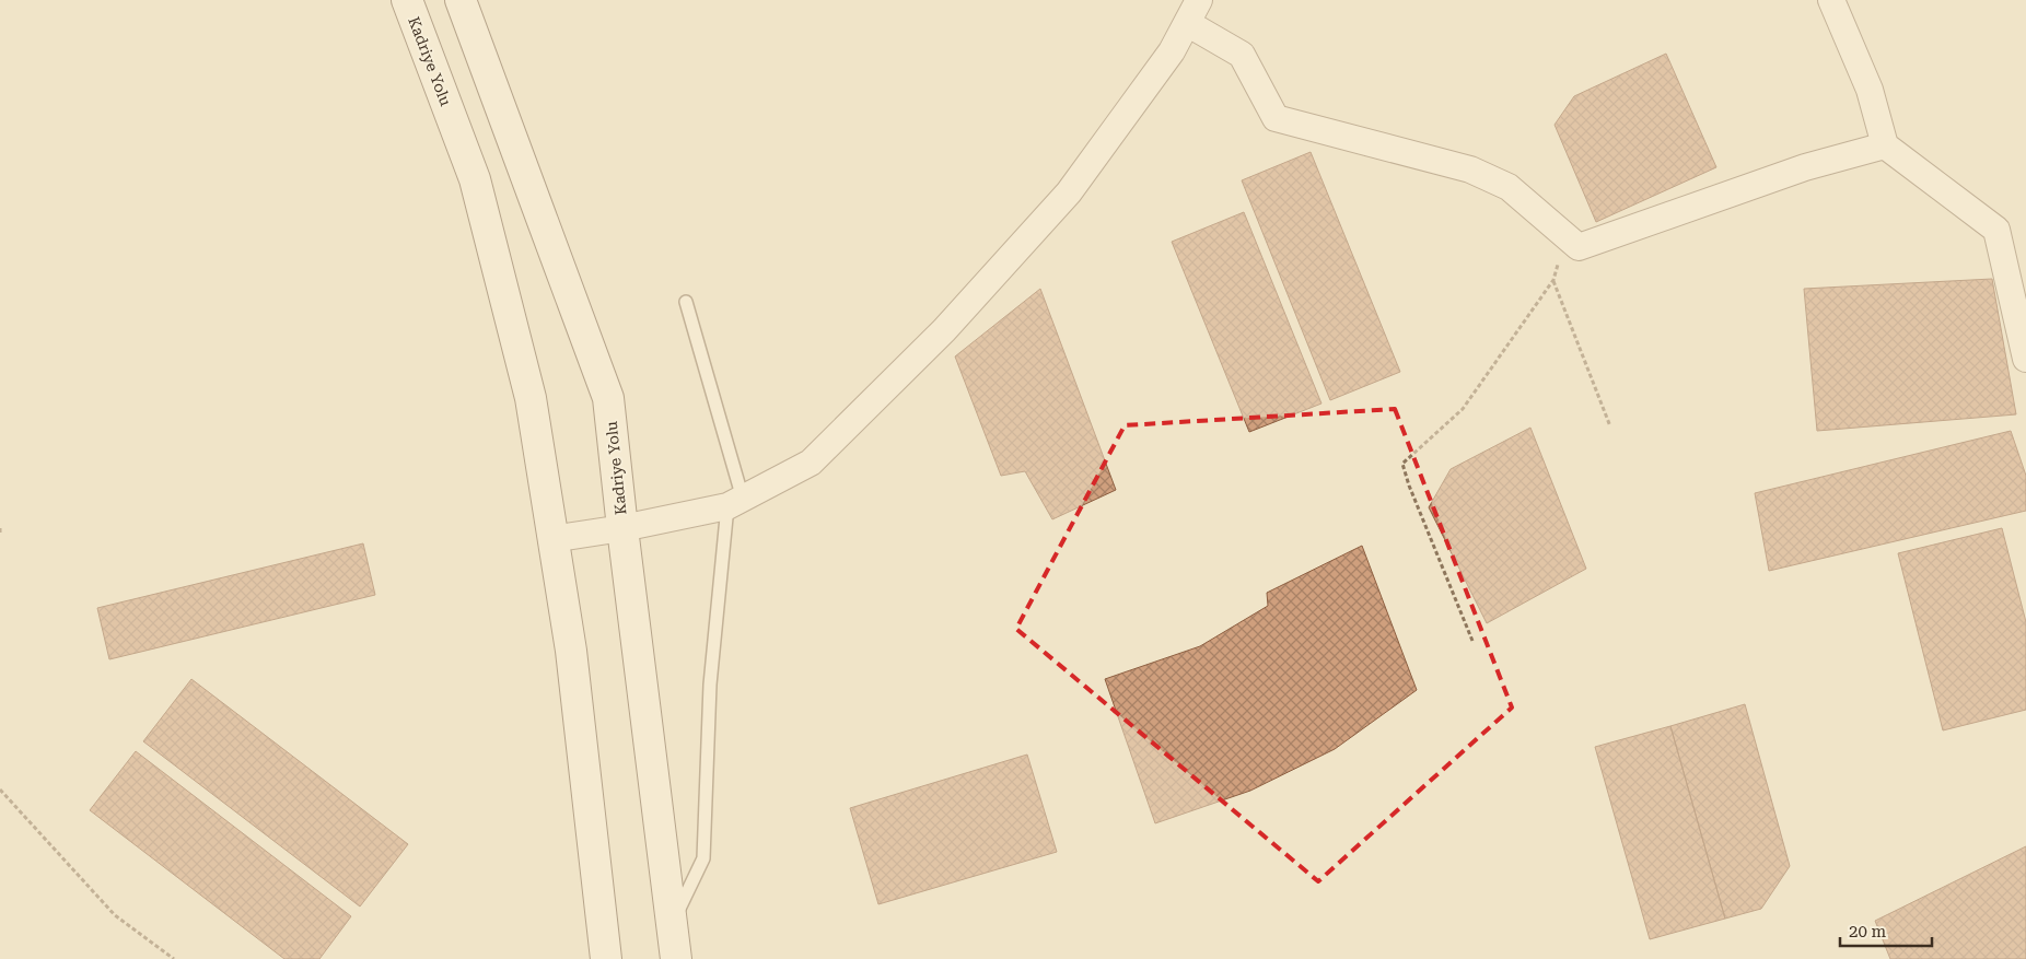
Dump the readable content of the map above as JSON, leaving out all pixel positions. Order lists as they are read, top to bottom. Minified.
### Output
{"streets":{"main road":["Kadriye Yolu"]},"scale_bar":"20 m"}
